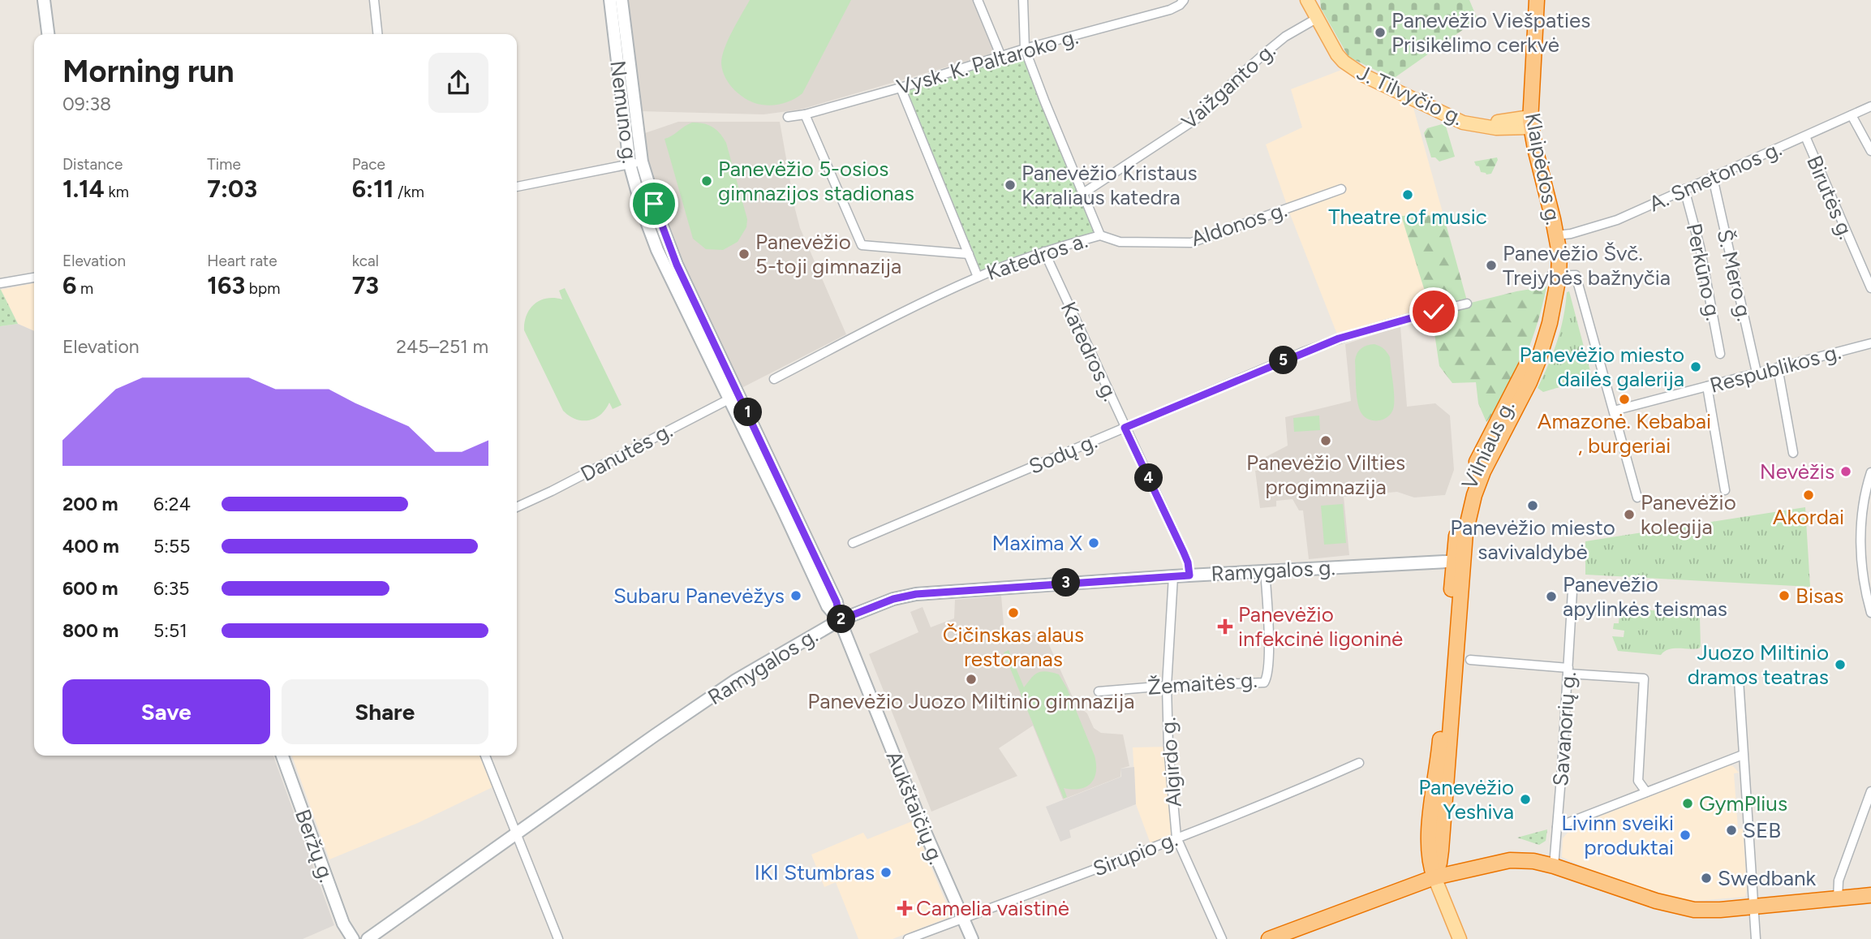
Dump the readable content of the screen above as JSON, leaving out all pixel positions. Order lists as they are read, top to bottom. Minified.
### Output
{"streets":{"highway":["Klaipėdos g.","Vilniaus g."],"main road":["J. Tilvyčio g.","Nemuno g.","Ramygalos g.","Aukštaičių g.","Beržų g."],"street":["Vysk. K. Paltaroko g.","Vaižganto g.","A. Smetonos g.","Birutės g.","Aldonos g.","Katedros a.","Perkūno g.","Š. Mero g.","Katedros g.","Respublikos g.","Danutės g.","Sodų g.","Žemaitės g.","Savanorių g.","Algirdo g.","Sirupio g."]},"crossings":[["Vysk. K. Paltaroko g.","Katedros a."],["Vaižganto g.","J. Tilvyčio g."],["Vaižganto g.","Katedros a."],["J. Tilvyčio g.","Klaipėdos g."],["Nemuno g.","Danutės g."],["Nemuno g.","Ramygalos g."],["Nemuno g.","Aukštaičių g."],["Klaipėdos g.","A. Smetonos g."],["Klaipėdos g.","Vilniaus g."],["A. Smetonos g.","Birutės g."],["A. Smetonos g.","Perkūno g."],["A. Smetonos g.","Š. Mero g."],["A. Smetonos g.","Vilniaus g."],["Aldonos g.","Katedros a."],["Katedros a.","Katedros g."],["Š. Mero g.","Respublikos g."],["Katedros g.","Sodų g."],["Katedros g.","Ramygalos g."],["Vilniaus g.","Ramygalos g."],["Ramygalos g.","Žemaitės g."],["Ramygalos g.","Algirdo g."],["Žemaitės g.","Algirdo g."],["Algirdo g.","Sirupio g."],["Aukštaičių g.","Sirupio g."]],"places":{"other":["Panevėžio Viešpaties Prisikėlimo cerkvė","Panevėžio 5-osios gimnazijos stadionas","Panevėžio Kristaus Karaliaus katedra","Theatre of music","Panevėžio 5-toji gimnazija","Panevėžio Švč. Trejybės bažnyčia","Panevėžio miesto dailės galerija","Amazonė. Kebabai , burgeriai","Panevėžio Vilties progimnazija","Nevėžis","Akordai","Panevėžio miesto savivaldybė","Panevėžio kolegija","Maxima X","Subaru Panevėžys","Bisas","Panevėžio apylinkės teismas","Čičinskas alaus restoranas","Juozo Miltinio dramos teatras","Panevėžio Juozo Miltinio gimnazija","Panevėžio Yeshiva","GymPlius","SEB","Livinn sveiki produktai","IKI Stumbras","Swedbank"],"health":["Panevėžio infekcinė ligoninė","Camelia vaistinė"]},"page":{"heading":["Morning run","09:38"],"stats":[["Distance","1.14 km"],["Time","7:03"],["Pace","6:11 /km"],["Elevation","6 m"],["Heart rate","163 bpm"],["kcal","73"]],"chart":["Elevation","245–251 m"],"pins":["5","1","4","3","2"],"list":[{"name":"200 m","note":"6:24"},{"name":"400 m","note":"5:55"},{"name":"600 m","note":"6:35"},{"name":"800 m","note":"5:51"}],"buttons":["Save","Share"]}}
